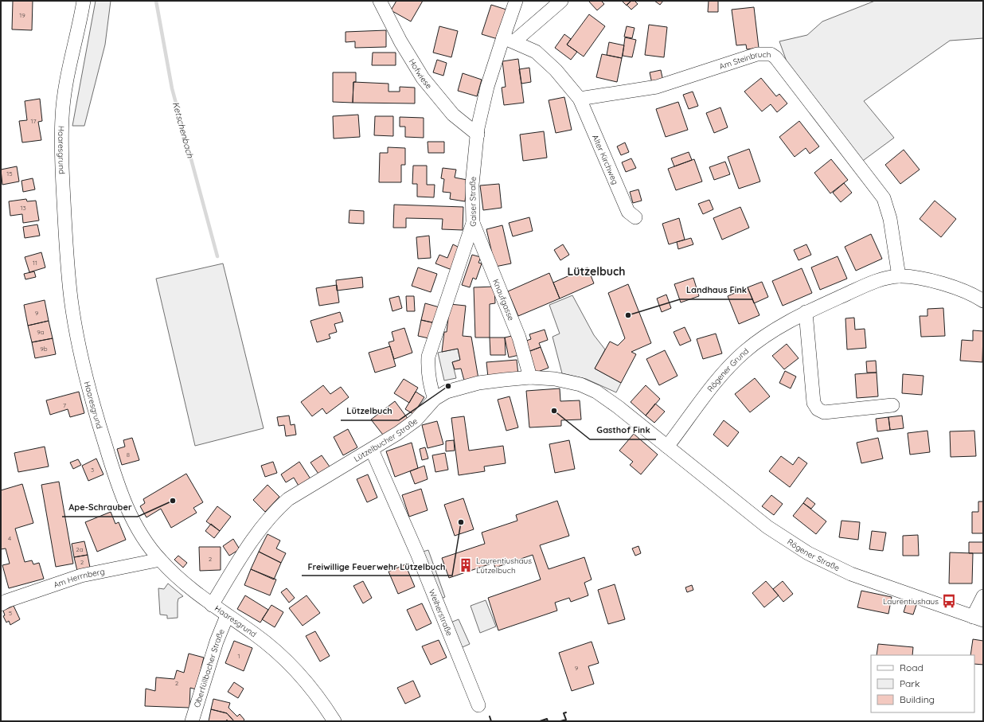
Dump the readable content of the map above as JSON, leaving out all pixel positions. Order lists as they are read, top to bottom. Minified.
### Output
{"streets":{"street":["Am Steinbruch","Hofwiese","Haaresgrund","Alter Kirchweg","Gaiser Straße","Knaufgasse","Rögener Grund","Lützelbucher Straße","Rögener Straße","Am Herrnberg","Weiherstraße","Oberfüllbacher Straße"]},"crossings":[["Am Steinbruch","Alter Kirchweg"],["Am Steinbruch","Rögener Grund"],["Hofwiese","Gaiser Straße"],["Haaresgrund","Lützelbucher Straße"],["Haaresgrund","Am Herrnberg"],["Haaresgrund","Oberfüllbacher Straße"],["Gaiser Straße","Knaufgasse"],["Gaiser Straße","Lützelbucher Straße"],["Knaufgasse","Lützelbucher Straße"],["Rögener Grund","Lützelbucher Straße"],["Rögener Grund","Rögener Straße"],["Lützelbucher Straße","Rögener Straße"],["Lützelbucher Straße","Weiherstraße"]],"districts":["Lützelbuch"],"water":["Ketschenbach"],"places":{"other":["Landhaus Fink","Lützelbuch","Gasthof Fink","Ape-Schrauber","Freiwillige Feuerwehr Lützelbuch"],"building":["Laurentiushaus Lützelbuch"],"bus stop":["Laurentiushaus"]},"house_numbers":["19","17","15","13","11","9","9a","9b","7","8","3","4","2a","2","2","5","1","9","2"],"legend":["Road","Park","Building"]}
